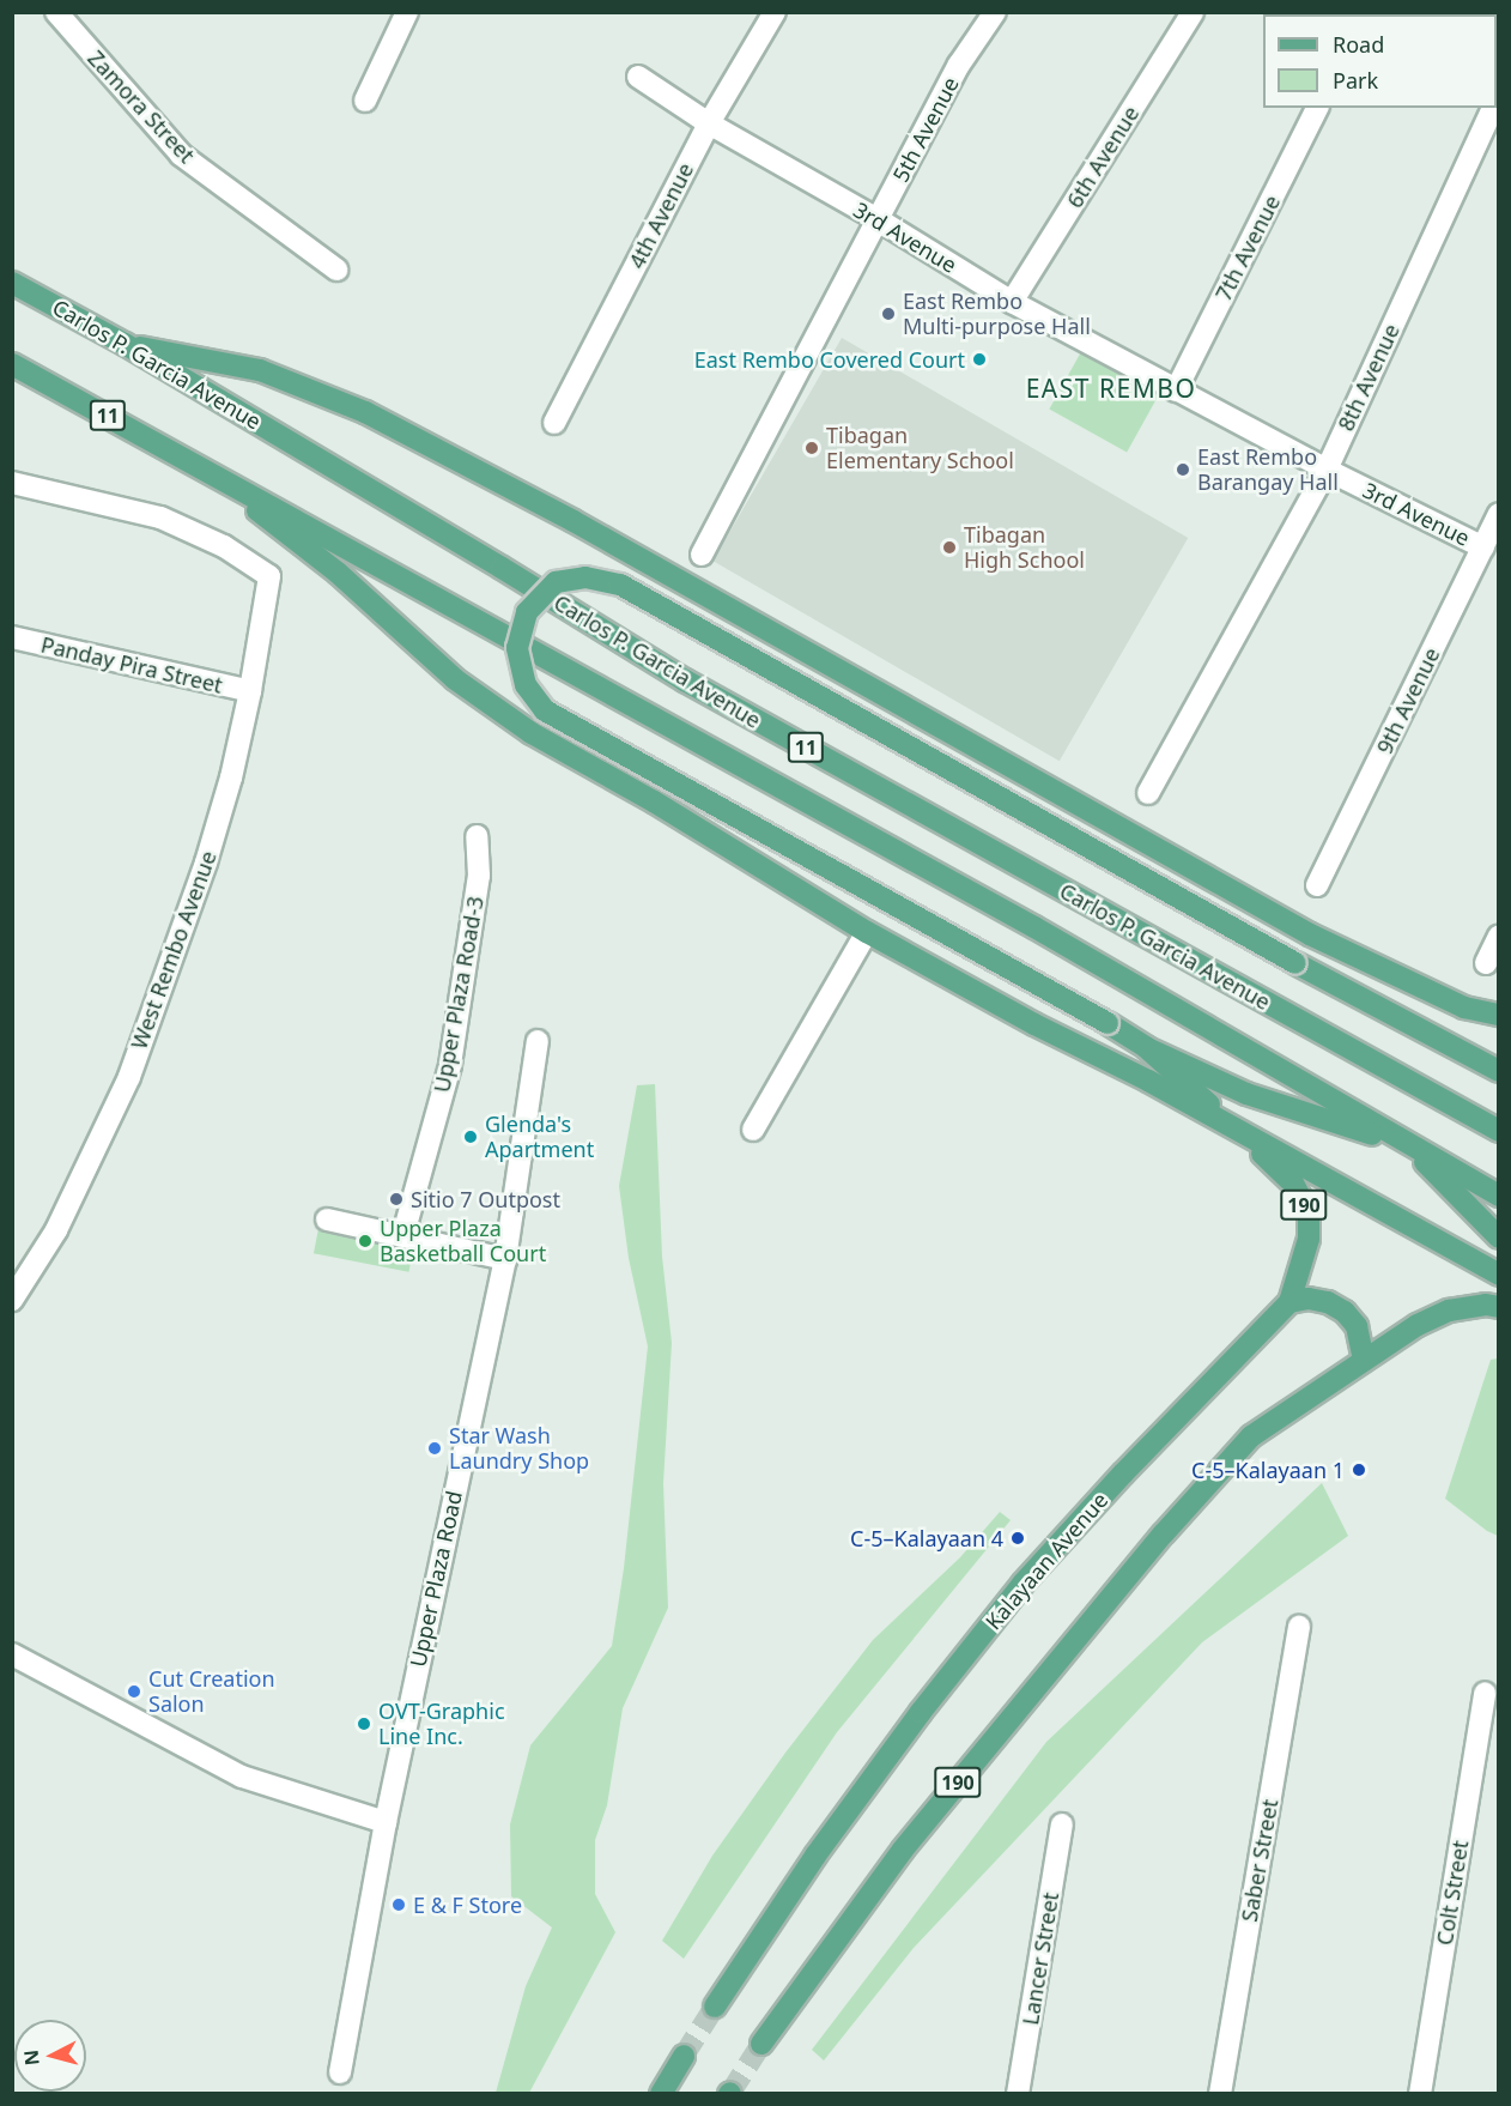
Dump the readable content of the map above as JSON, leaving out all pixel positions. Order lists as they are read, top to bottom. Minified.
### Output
{"streets":{"main road":["Carlos P. Garcia Avenue","11","190","Kalayaan Avenue"],"street":["Zamora Street","5th Avenue","6th Avenue","4th Avenue","3rd Avenue","7th Avenue","8th Avenue","Panday Pira Street","9th Avenue","West Rembo Avenue","Upper Plaza Road-3","Upper Plaza Road","Saber Street","Colt Street","Lancer Street"]},"crossings":[["5th Avenue","3rd Avenue"],["6th Avenue","3rd Avenue"],["4th Avenue","3rd Avenue"],["3rd Avenue","7th Avenue"],["3rd Avenue","8th Avenue"],["3rd Avenue","9th Avenue"],["Panday Pira Street","West Rembo Avenue"]],"districts":["EAST REMBO"],"places":["East Rembo Multi-purpose Hall","East Rembo Covered Court","Tibagan Elementary School","East Rembo Barangay Hall","Tibagan High School","Glenda's Apartment","Sitio 7 Outpost","Upper Plaza Basketball Court","Star Wash Laundry Shop","C-5–Kalayaan 1","C-5–Kalayaan 4","Cut Creation Salon","OVT-Graphic Line Inc.","E & F Store"],"legend":["Road","Park"],"north":"left"}
